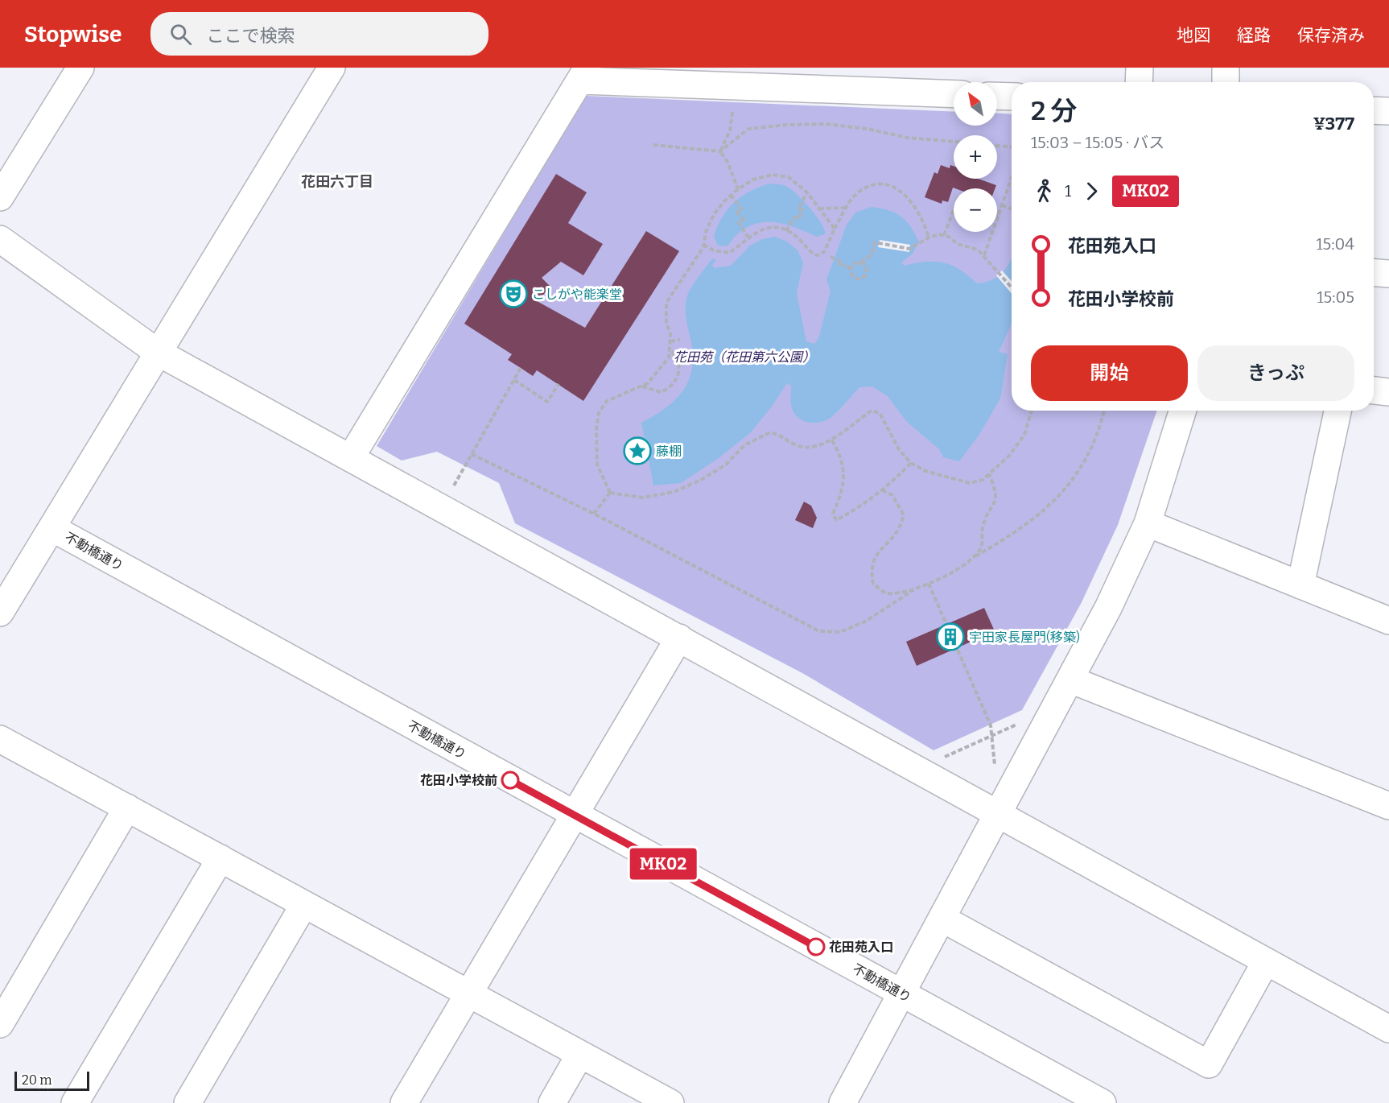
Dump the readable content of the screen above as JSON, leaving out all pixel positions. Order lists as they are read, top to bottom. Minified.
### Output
{"streets":{"street":["不動橋通り"]},"districts":["花田六丁目"],"parks":["花田苑（花田第六公園）"],"places":{"theatre":["こしがや能楽堂"],"place":["藤棚"],"building":["宇田家長屋門(移築)"],"other":["花田小学校前","花田苑入口"]},"lines":["bus line MK02"],"scale_bar":"20 m","north":"top left","page":{"header":"Stopwise","search":"ここで検索","nav":["地図","経路","保存済み"],"on_map":"MK02","map_buttons":["+","−"],"heading":["2 分","15:03 – 15:05 · バス","¥377"],"legs":["1","MK02"],"list":[{"name":"花田苑入口","value":"15:04"},{"name":"花田小学校前","value":"15:05"}],"buttons":["開始","きっぷ"],"scale":"20 m"}}
